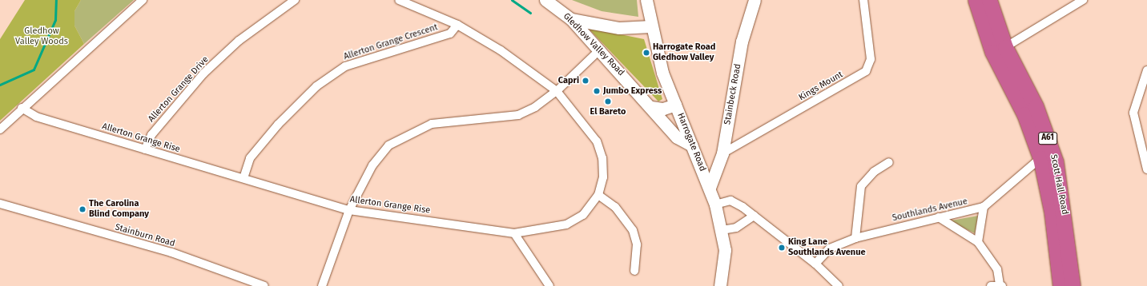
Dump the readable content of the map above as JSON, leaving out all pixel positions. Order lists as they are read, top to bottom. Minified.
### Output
{"streets":{"highway":["A61","Scott Hall Road"],"street":["Allerton Grange Crescent","Gledhow Valley Road","Kings Mount","Allerton Grange Drive","Stainbeck Road","Allerton Grange Rise","Harrogate Road","Southlands Avenue","Stainburn Road"]},"crossings":[["Allerton Grange Crescent","Allerton Grange Rise"],["Gledhow Valley Road","Harrogate Road"],["Kings Mount","Stainbeck Road"],["Allerton Grange Drive","Allerton Grange Rise"],["Stainbeck Road","Harrogate Road"],["Scott Hall Road","Southlands Avenue"]],"parks":["Gledhow Valley Woods"],"places":["Harrogate Road Gledhow Valley","Capri","Jumbo Express","El Bareto","The Carolina Blind Company","King Lane Southlands Avenue"]}
